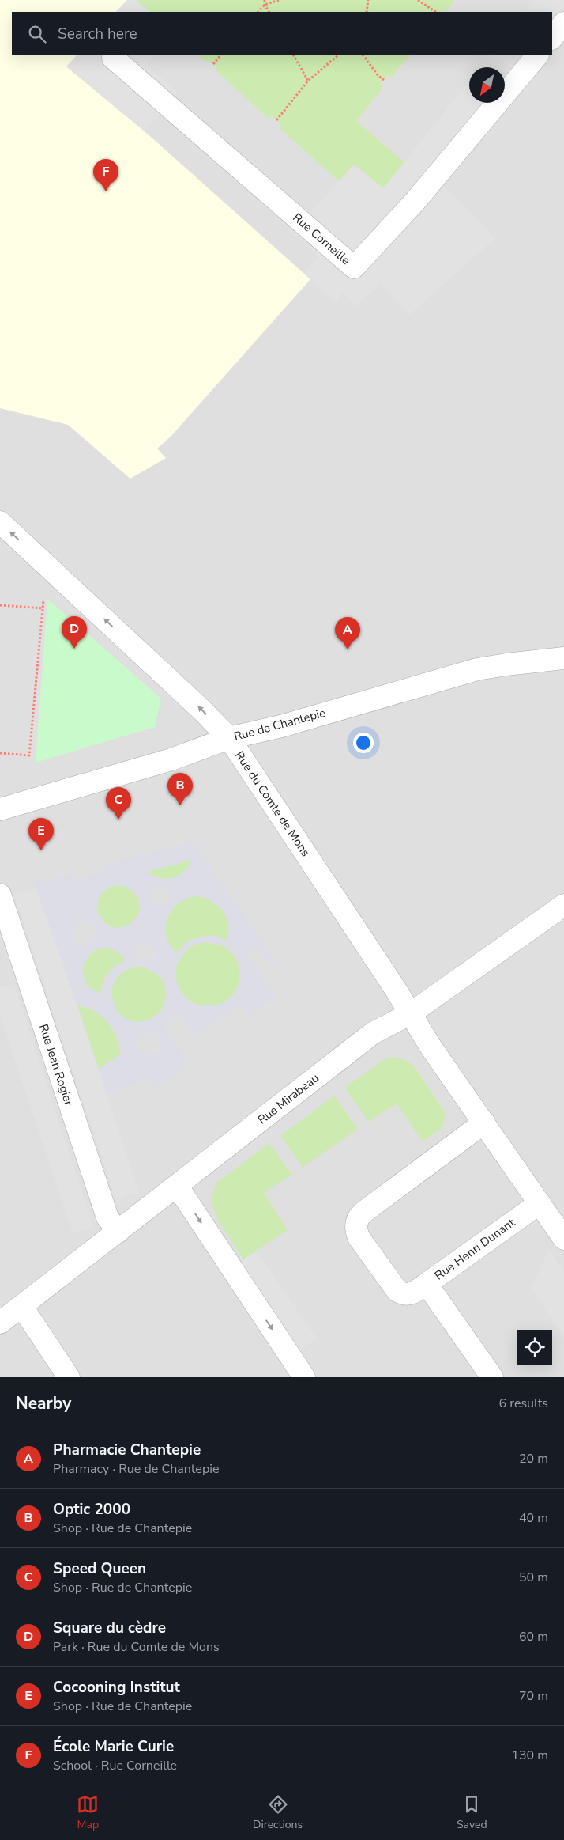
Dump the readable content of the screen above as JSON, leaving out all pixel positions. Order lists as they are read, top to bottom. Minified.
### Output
{"streets":{"street":["Rue Corneille","Rue de Chantepie","Rue du Comte de Mons","Rue Jean Rogier","Rue Mirabeau","Rue Henri Dunant"]},"crossings":[["Rue de Chantepie","Rue du Comte de Mons"],["Rue du Comte de Mons","Rue Mirabeau"],["Rue Jean Rogier","Rue Mirabeau"]],"one_way":["Rue du Comte de Mons"],"north":"bottom left","page":{"search":"Search here","pins":["F","D","A","B","C","E"],"heading":["Nearby","6 results"],"list":[{"mark":"A","name":"Pharmacie Chantepie","note":"Pharmacy · Rue de Chantepie","value":"20 m"},{"mark":"B","name":"Optic 2000","note":"Shop · Rue de Chantepie","value":"40 m"},{"mark":"C","name":"Speed Queen","note":"Shop · Rue de Chantepie","value":"50 m"},{"mark":"D","name":"Square du cèdre","note":"Park · Rue du Comte de Mons","value":"60 m"},{"mark":"E","name":"Cocooning Institut","note":"Shop · Rue de Chantepie","value":"70 m"},{"mark":"F","name":"École Marie Curie","note":"School · Rue Corneille","value":"130 m"}],"nav":["Map","Directions","Saved"]}}
